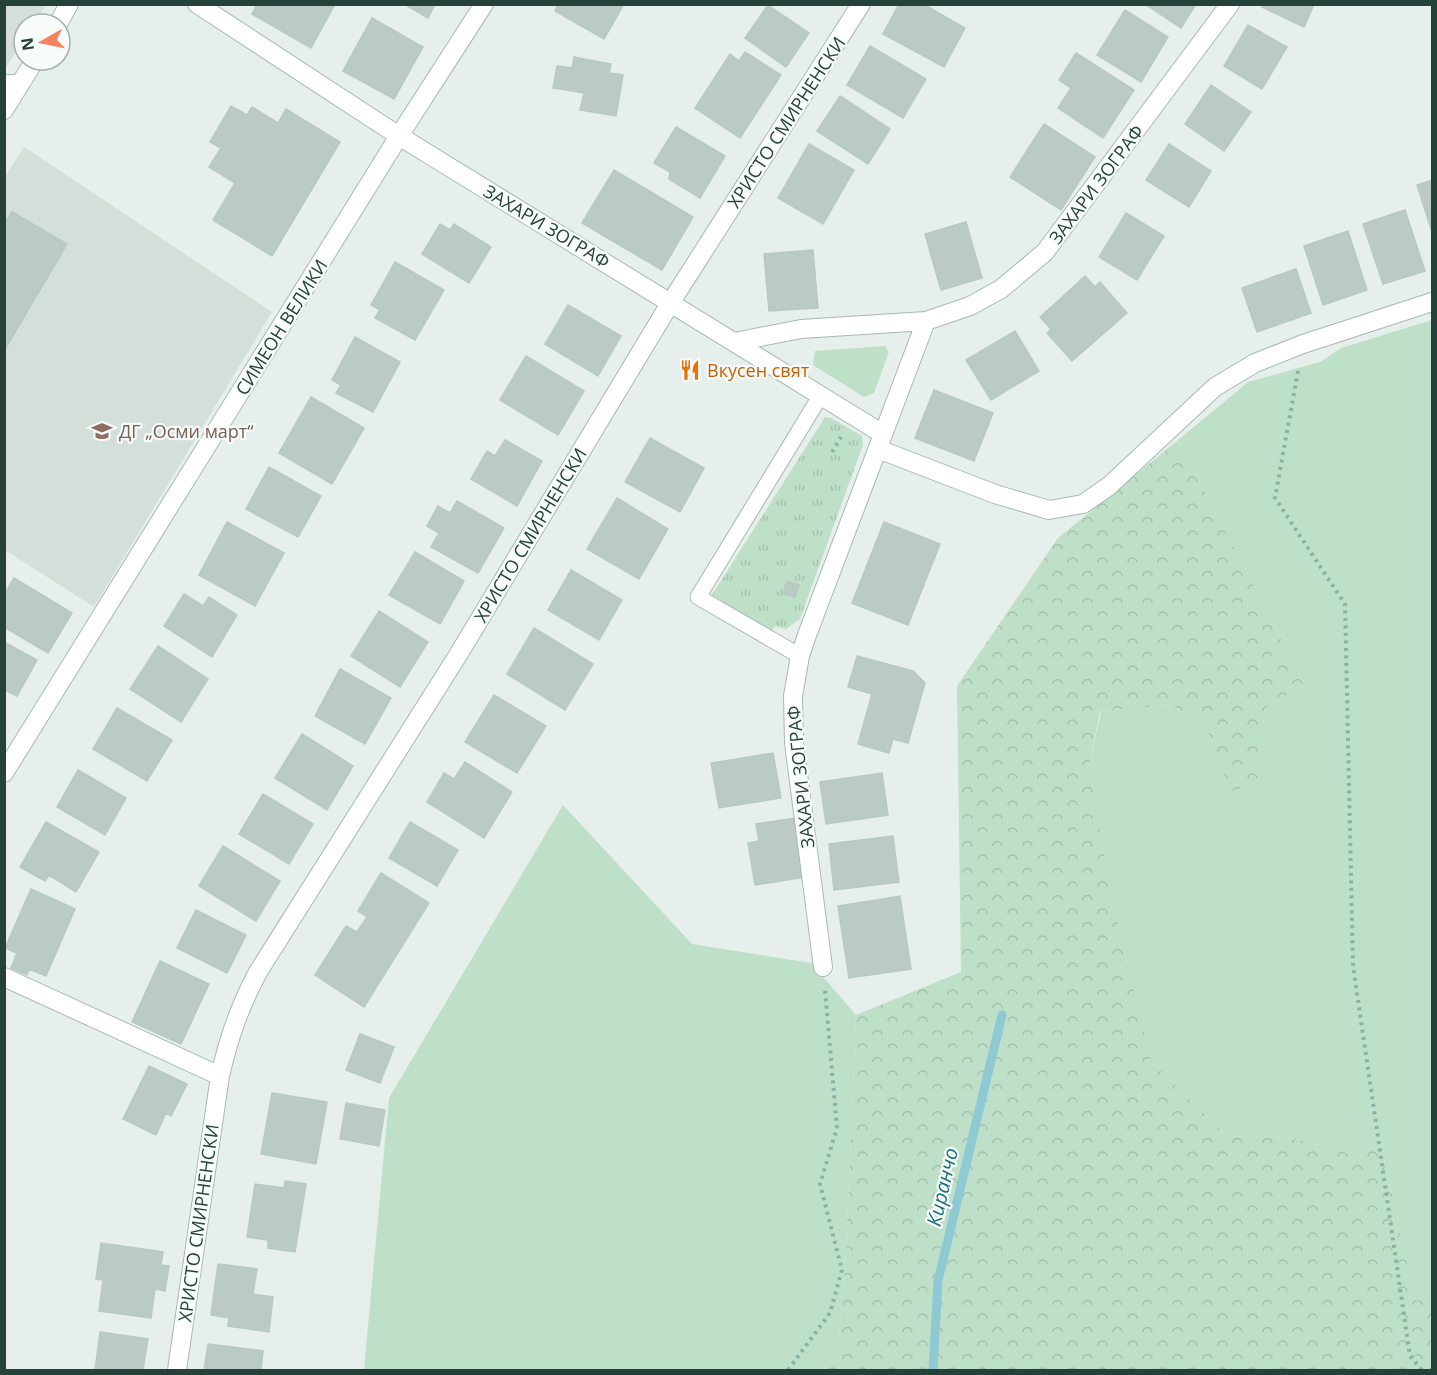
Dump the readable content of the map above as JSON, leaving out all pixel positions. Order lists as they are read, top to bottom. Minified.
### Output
{"streets":{"street":["ХРИСТО СМИРНЕНСКИ","ЗАХАРИ ЗОГРАФ","СИМЕОН ВЕЛИКИ"]},"crossings":[["ХРИСТО СМИРНЕНСКИ","ЗАХАРИ ЗОГРАФ"],["ЗАХАРИ ЗОГРАФ","СИМЕОН ВЕЛИКИ"]],"water":["Киранчо"],"places":{"restaurant":["Вкусен свят"],"school or university":["ДГ „Осми март“"]},"north":"left"}
